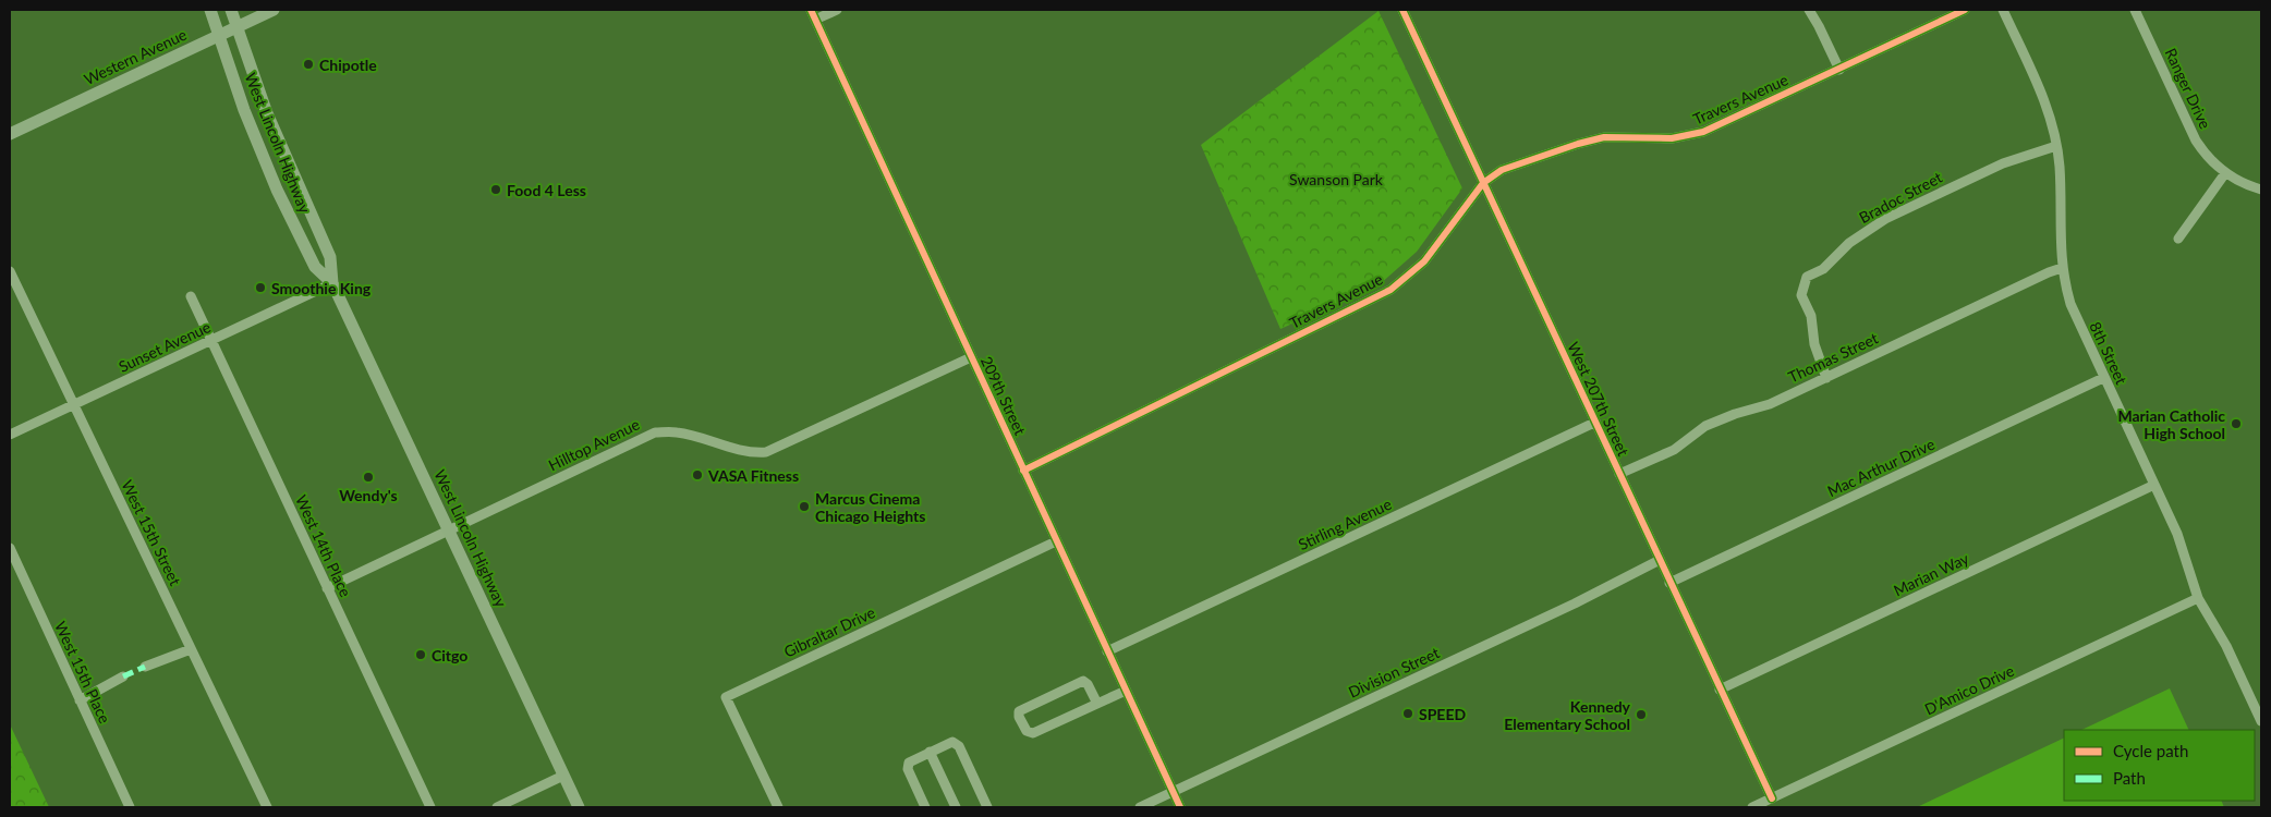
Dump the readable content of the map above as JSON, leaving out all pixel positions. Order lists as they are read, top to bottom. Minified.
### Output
{"streets":{"main road":["Western Avenue","West Lincoln Highway"],"street":["Ranger Drive","Travers Avenue","Bradoc Street","Sunset Avenue","8th Street","Thomas Street","209th Street","West 207th Street","Hilltop Avenue","Mac Arthur Drive","Stirling Avenue","West 15th Street","West 14th Place","Marian Way","Gibraltar Drive","West 15th Place","Division Street","D'Amico Drive"]},"crossings":[["Western Avenue","West Lincoln Highway"],["Travers Avenue","209th Street"],["Travers Avenue","West 207th Street"],["West Lincoln Highway","Sunset Avenue"],["West Lincoln Highway","Hilltop Avenue"],["Bradoc Street","8th Street"],["Bradoc Street","Thomas Street"],["Sunset Avenue","West 15th Street"],["Sunset Avenue","West 14th Place"],["8th Street","Thomas Street"],["8th Street","Mac Arthur Drive"],["8th Street","Marian Way"],["8th Street","D'Amico Drive"],["Thomas Street","West 207th Street"],["209th Street","Hilltop Avenue"],["209th Street","Stirling Avenue"],["209th Street","Gibraltar Drive"],["209th Street","Division Street"],["West 207th Street","Mac Arthur Drive"],["West 207th Street","Stirling Avenue"],["West 207th Street","Marian Way"],["West 207th Street","Division Street"],["West 207th Street","D'Amico Drive"],["Hilltop Avenue","West 14th Place"]],"parks":["Swanson Park"],"places":["Chipotle","Food 4 Less","Smoothie King","Marian Catholic High School","VASA Fitness","Wendy's","Marcus Cinema Chicago Heights","Citgo","SPEED","Kennedy Elementary School"],"legend":["Cycle path","Path"]}
